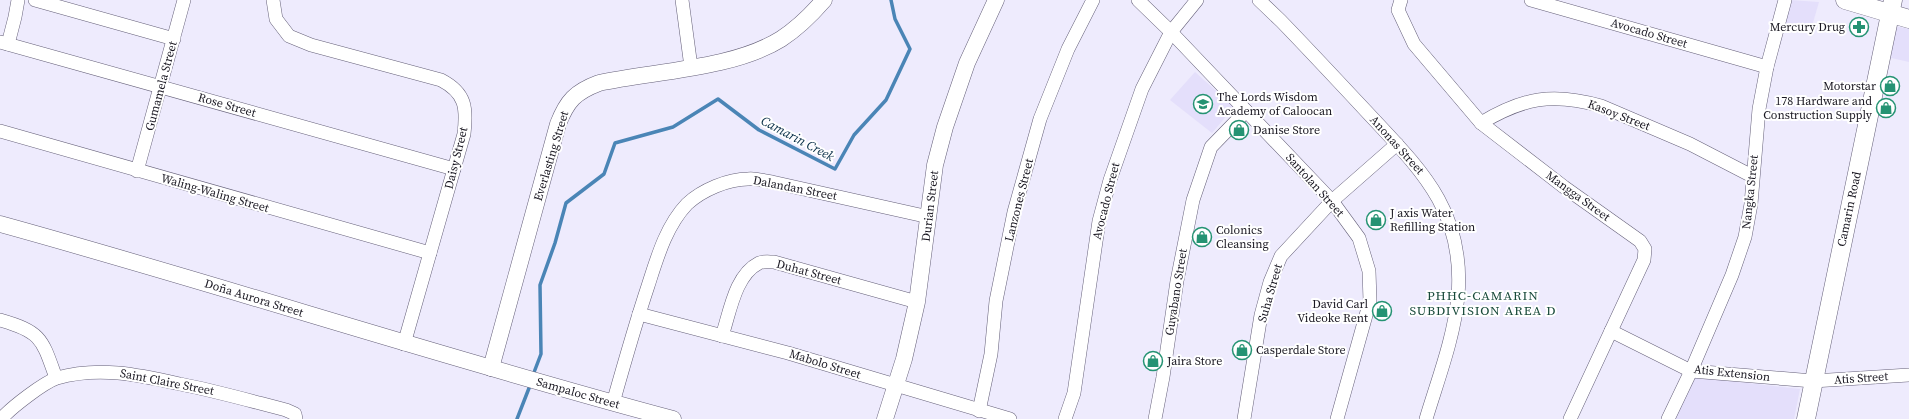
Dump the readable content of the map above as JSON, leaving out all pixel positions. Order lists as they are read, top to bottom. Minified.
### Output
{"streets":{"main road":["Camarin Road"],"street":["Avocado Street","Gumamela Street","Rose Street","Kasoy Street","Anonas Street","Everlasting Street","Daisy Street","Santolan Street","Dalandan Street","Nangka Street","Waling-Waling Street","Mangga Street","Lanzones Street","Durian Street","Duhat Street","Guyabano Street","Suha Street","Doña Aurora Street","Mabolo Street","Atis Extension","Atis Street","Saint Claire Street","Sampaloc Street"]},"crossings":[["Avocado Street","Santolan Street"],["Avocado Street","Nangka Street"],["Gumamela Street","Rose Street"],["Gumamela Street","Waling-Waling Street"],["Rose Street","Daisy Street"],["Kasoy Street","Nangka Street"],["Kasoy Street","Mangga Street"],["Anonas Street","Suha Street"],["Everlasting Street","Doña Aurora Street"],["Daisy Street","Waling-Waling Street"],["Daisy Street","Doña Aurora Street"],["Santolan Street","Guyabano Street"],["Santolan Street","Suha Street"],["Dalandan Street","Durian Street"],["Dalandan Street","Mabolo Street"],["Dalandan Street","Sampaloc Street"],["Nangka Street","Atis Extension"],["Mangga Street","Atis Extension"],["Lanzones Street","Mabolo Street"],["Durian Street","Duhat Street"],["Durian Street","Mabolo Street"],["Camarin Road","Atis Extension"],["Camarin Road","Atis Street"],["Duhat Street","Mabolo Street"],["Doña Aurora Street","Sampaloc Street"],["Atis Extension","Atis Street"]],"districts":["PHHC-CAMARIN SUBDIVISION AREA D"],"water":["Camarin Creek"],"places":{"pharmacy":["Mercury Drug"],"shop":["Motorstar","178 Hardware and Construction Supply","Danise Store","J axis Water Refilling Station","Colonics Cleansing","David Carl Videoke Rent","Casperdale Store","Jaira Store"],"school or university":["The Lords Wisdom Academy of Caloocan"]}}
